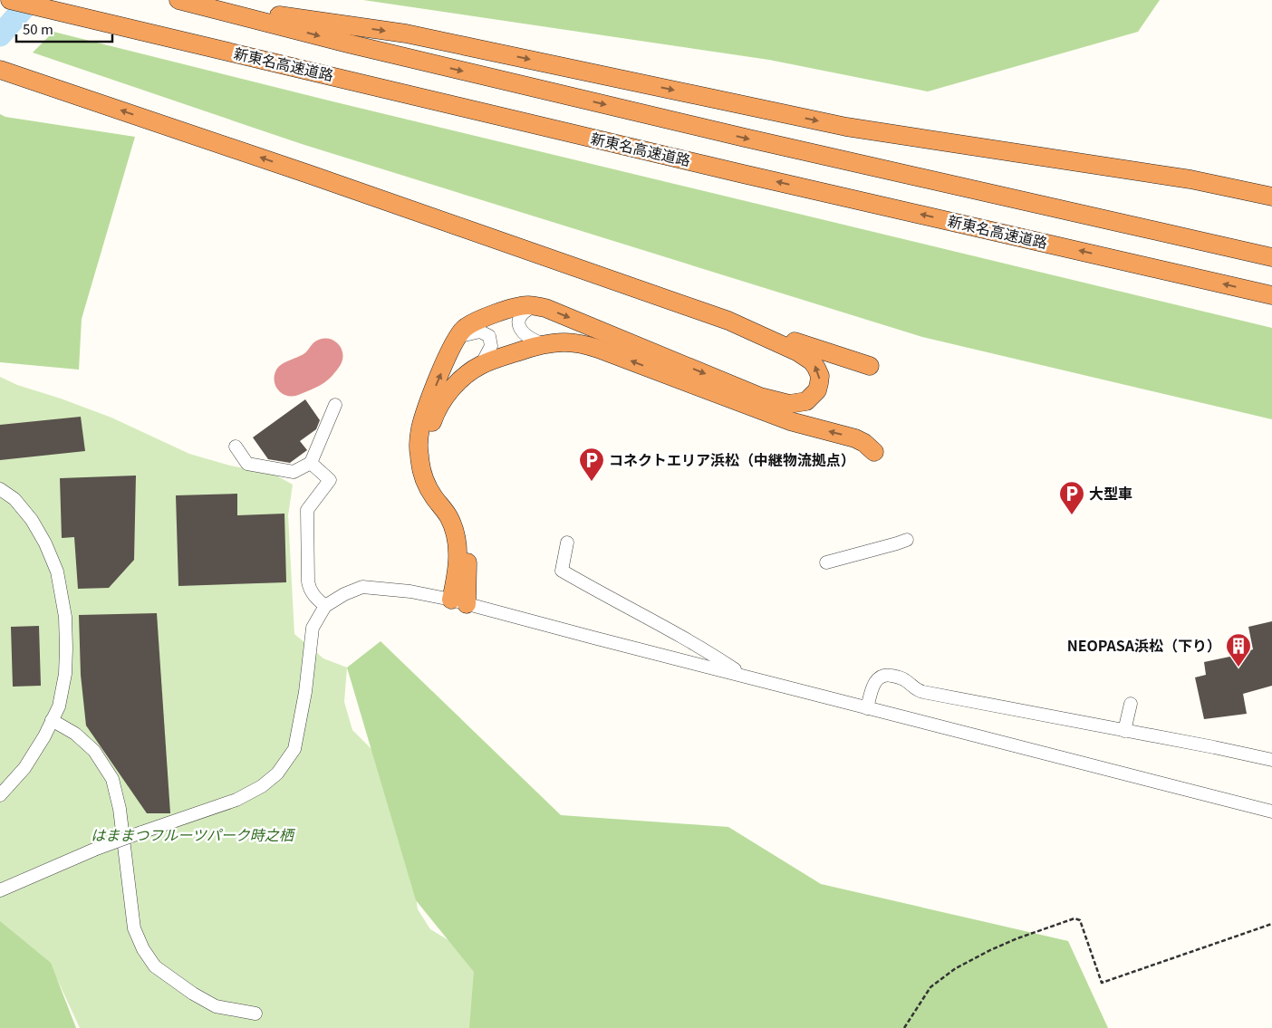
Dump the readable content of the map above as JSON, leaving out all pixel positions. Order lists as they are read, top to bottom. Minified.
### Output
{"streets":{"highway":["新東名高速道路"]},"parks":["はままつフルーツパーク時之栖"],"places":{"parking":["コネクトエリア浜松（中継物流拠点）","大型車"],"building":["NEOPASA浜松（下り）"]},"scale_bar":"50 m"}
